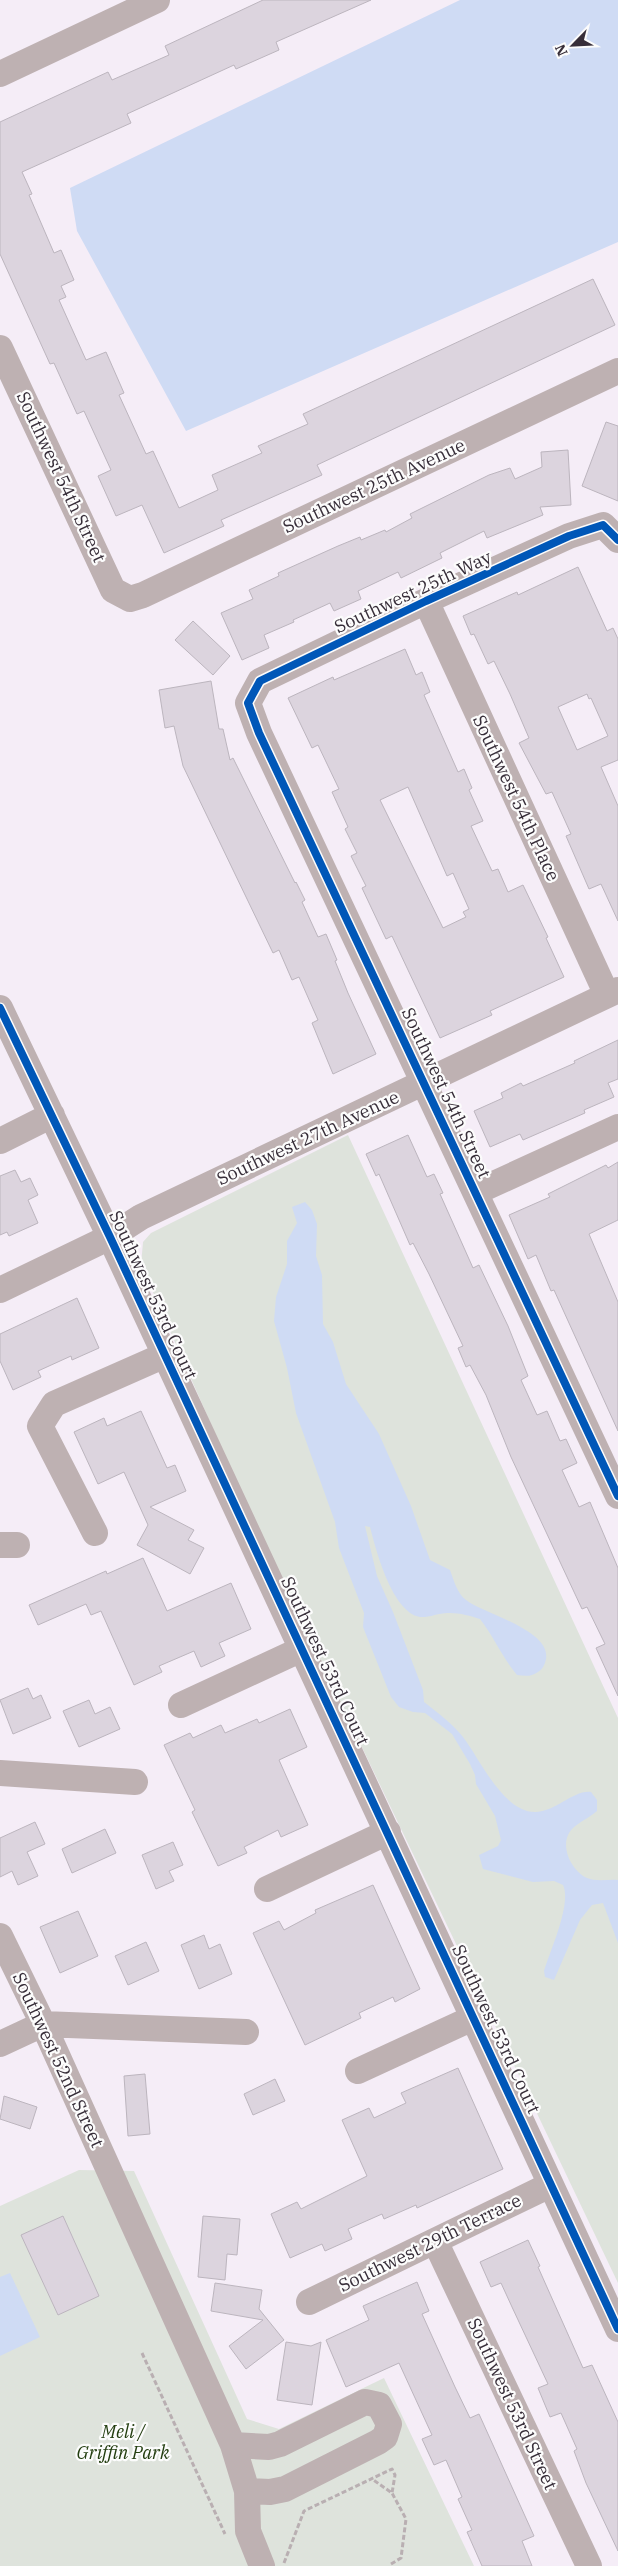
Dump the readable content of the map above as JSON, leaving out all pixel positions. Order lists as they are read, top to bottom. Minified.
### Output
{"streets":{"street":["Southwest 54th Street","Southwest 25th Avenue","Southwest 25th Way","Southwest 54th Place","Southwest 27th Avenue","Southwest 53rd Court","Southwest 52nd Street","Southwest 29th Terrace","Southwest 53rd Street"]},"crossings":[["Southwest 54th Street","Southwest 25th Avenue"],["Southwest 54th Street","Southwest 25th Way"],["Southwest 54th Street","Southwest 27th Avenue"],["Southwest 25th Way","Southwest 54th Place"],["Southwest 54th Place","Southwest 27th Avenue"],["Southwest 27th Avenue","Southwest 53rd Court"],["Southwest 53rd Court","Southwest 29th Terrace"],["Southwest 29th Terrace","Southwest 53rd Street"]],"parks":["Meli / Griffin Park"],"north":"bottom left"}
